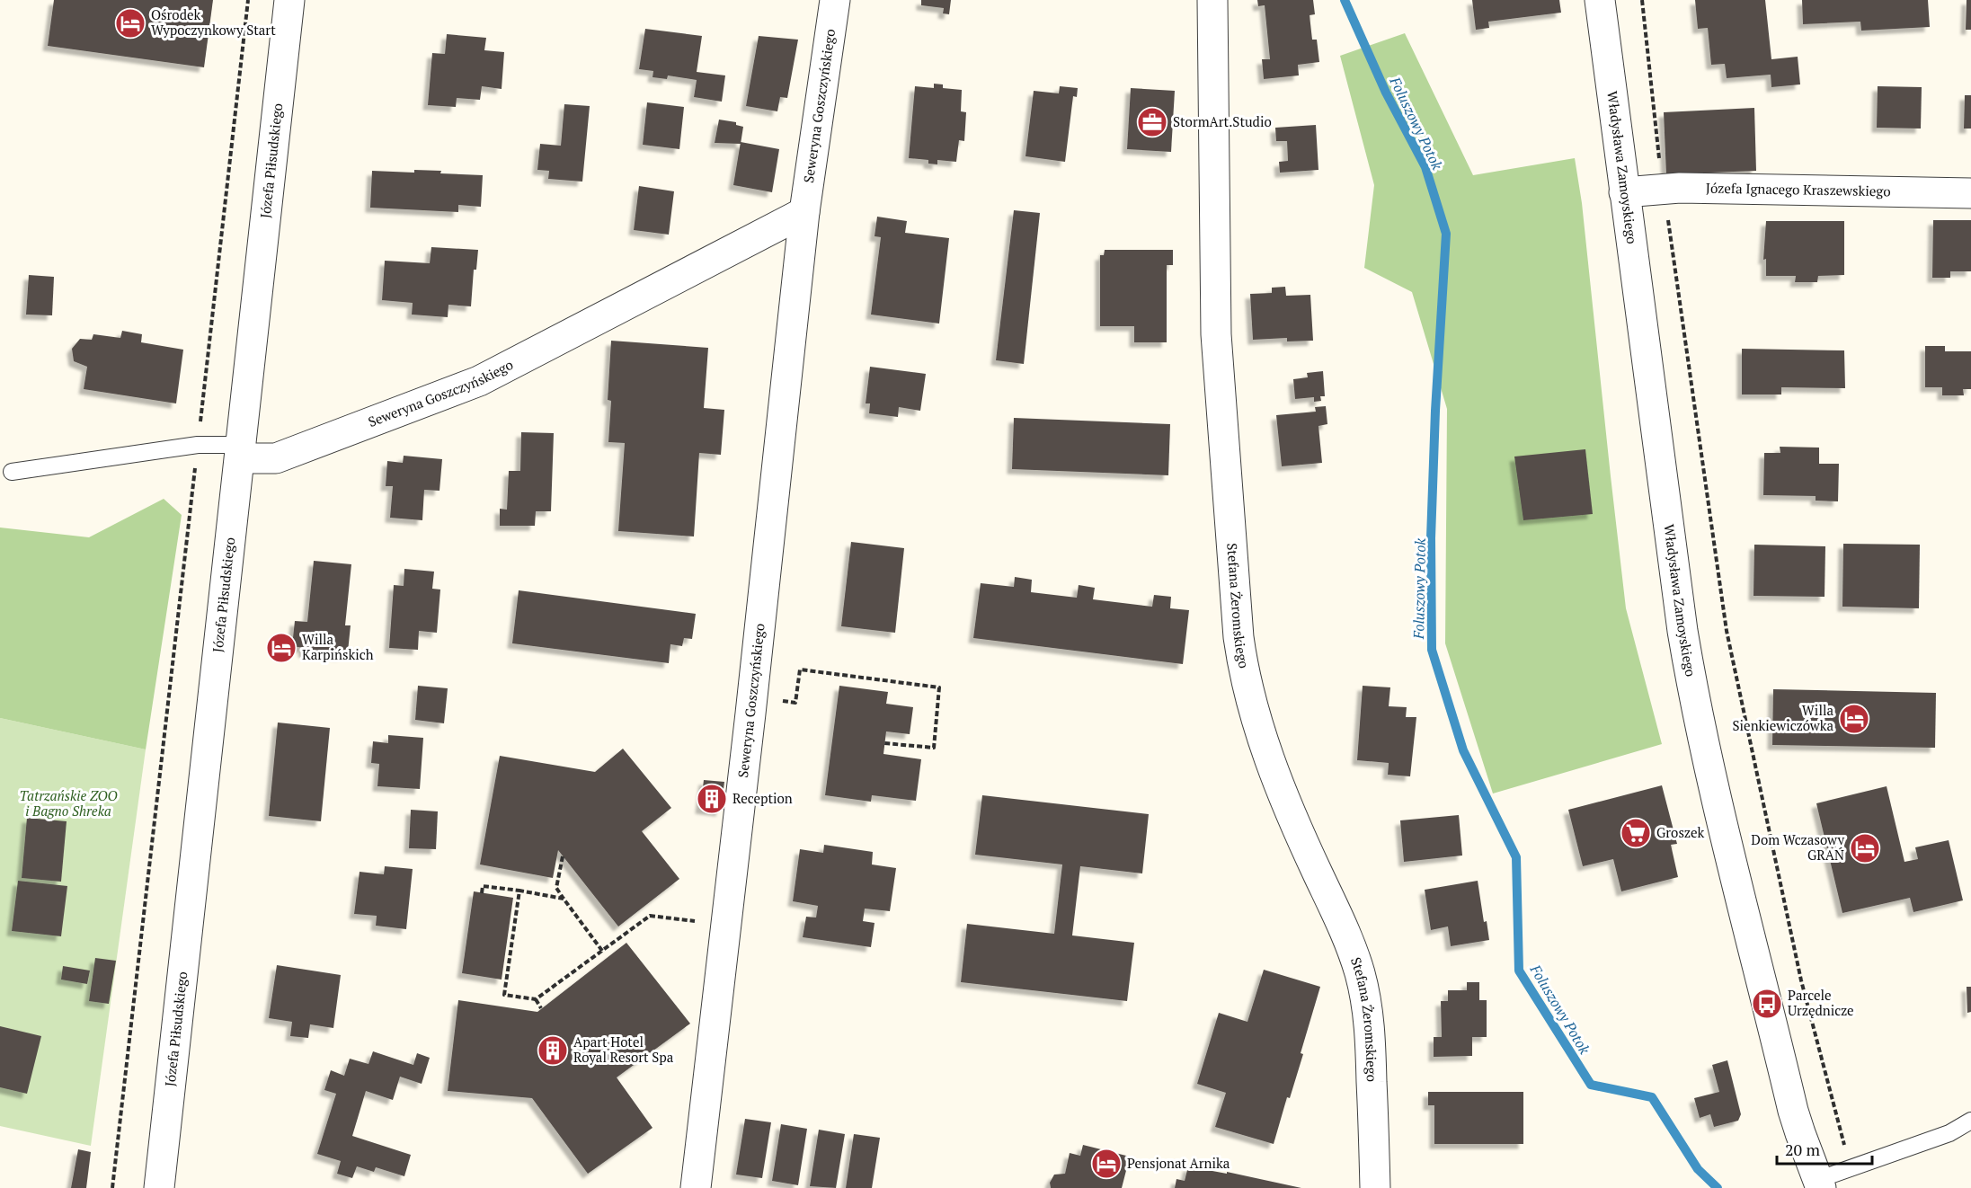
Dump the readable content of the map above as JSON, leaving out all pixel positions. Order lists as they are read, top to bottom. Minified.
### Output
{"streets":{"street":["Seweryna Goszczyńskiego","Józefa Piłsudskiego","Władysława Zamoyskiego","Józefa Ignacego Kraszewskiego","Stefana Żeromskiego"]},"crossings":[["Seweryna Goszczyńskiego","Józefa Piłsudskiego"],["Władysława Zamoyskiego","Józefa Ignacego Kraszewskiego"]],"water":["Foluszowy Potok"],"parks":["Tatrzańskie ZOO i Bagno Shreka"],"places":{"hotel":["Ośrodek Wypoczynkowy Start","Willa Karpińskich","Willa Sienkiewiczówka","Dom Wczasowy GRAŃ","Pensjonat Arnika"],"office":["StormArt.Studio"],"building":["Reception","Apart Hotel Royal Resort Spa"],"supermarket":["Groszek"],"bus stop":["Parcele Urzędnicze"]},"scale_bar":"20 m"}
